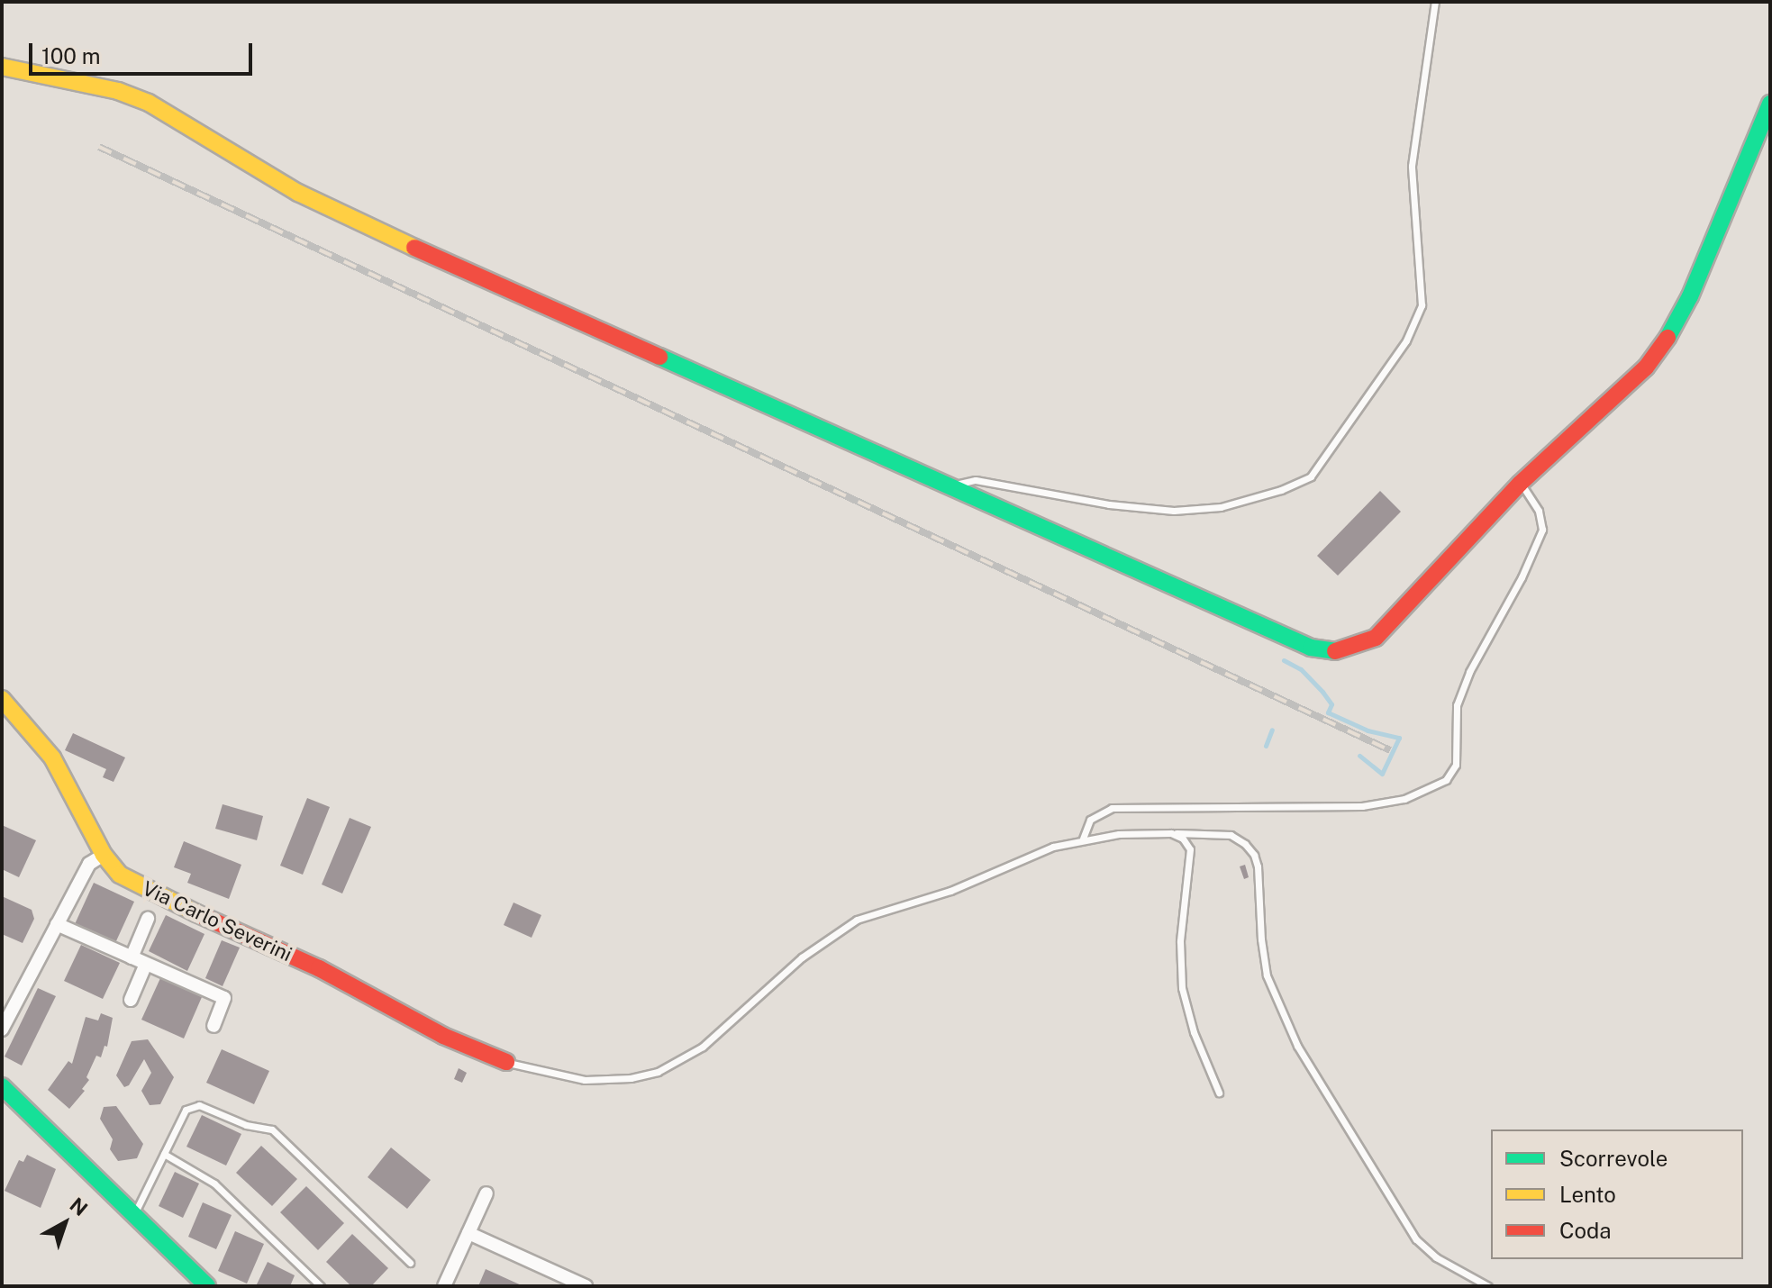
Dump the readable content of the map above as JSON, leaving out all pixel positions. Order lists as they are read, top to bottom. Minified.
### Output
{"streets":{"street":["Via Carlo Severini"]},"legend":["Scorrevole","Lento","Coda"],"scale_bar":"100 m","north":"top right"}
